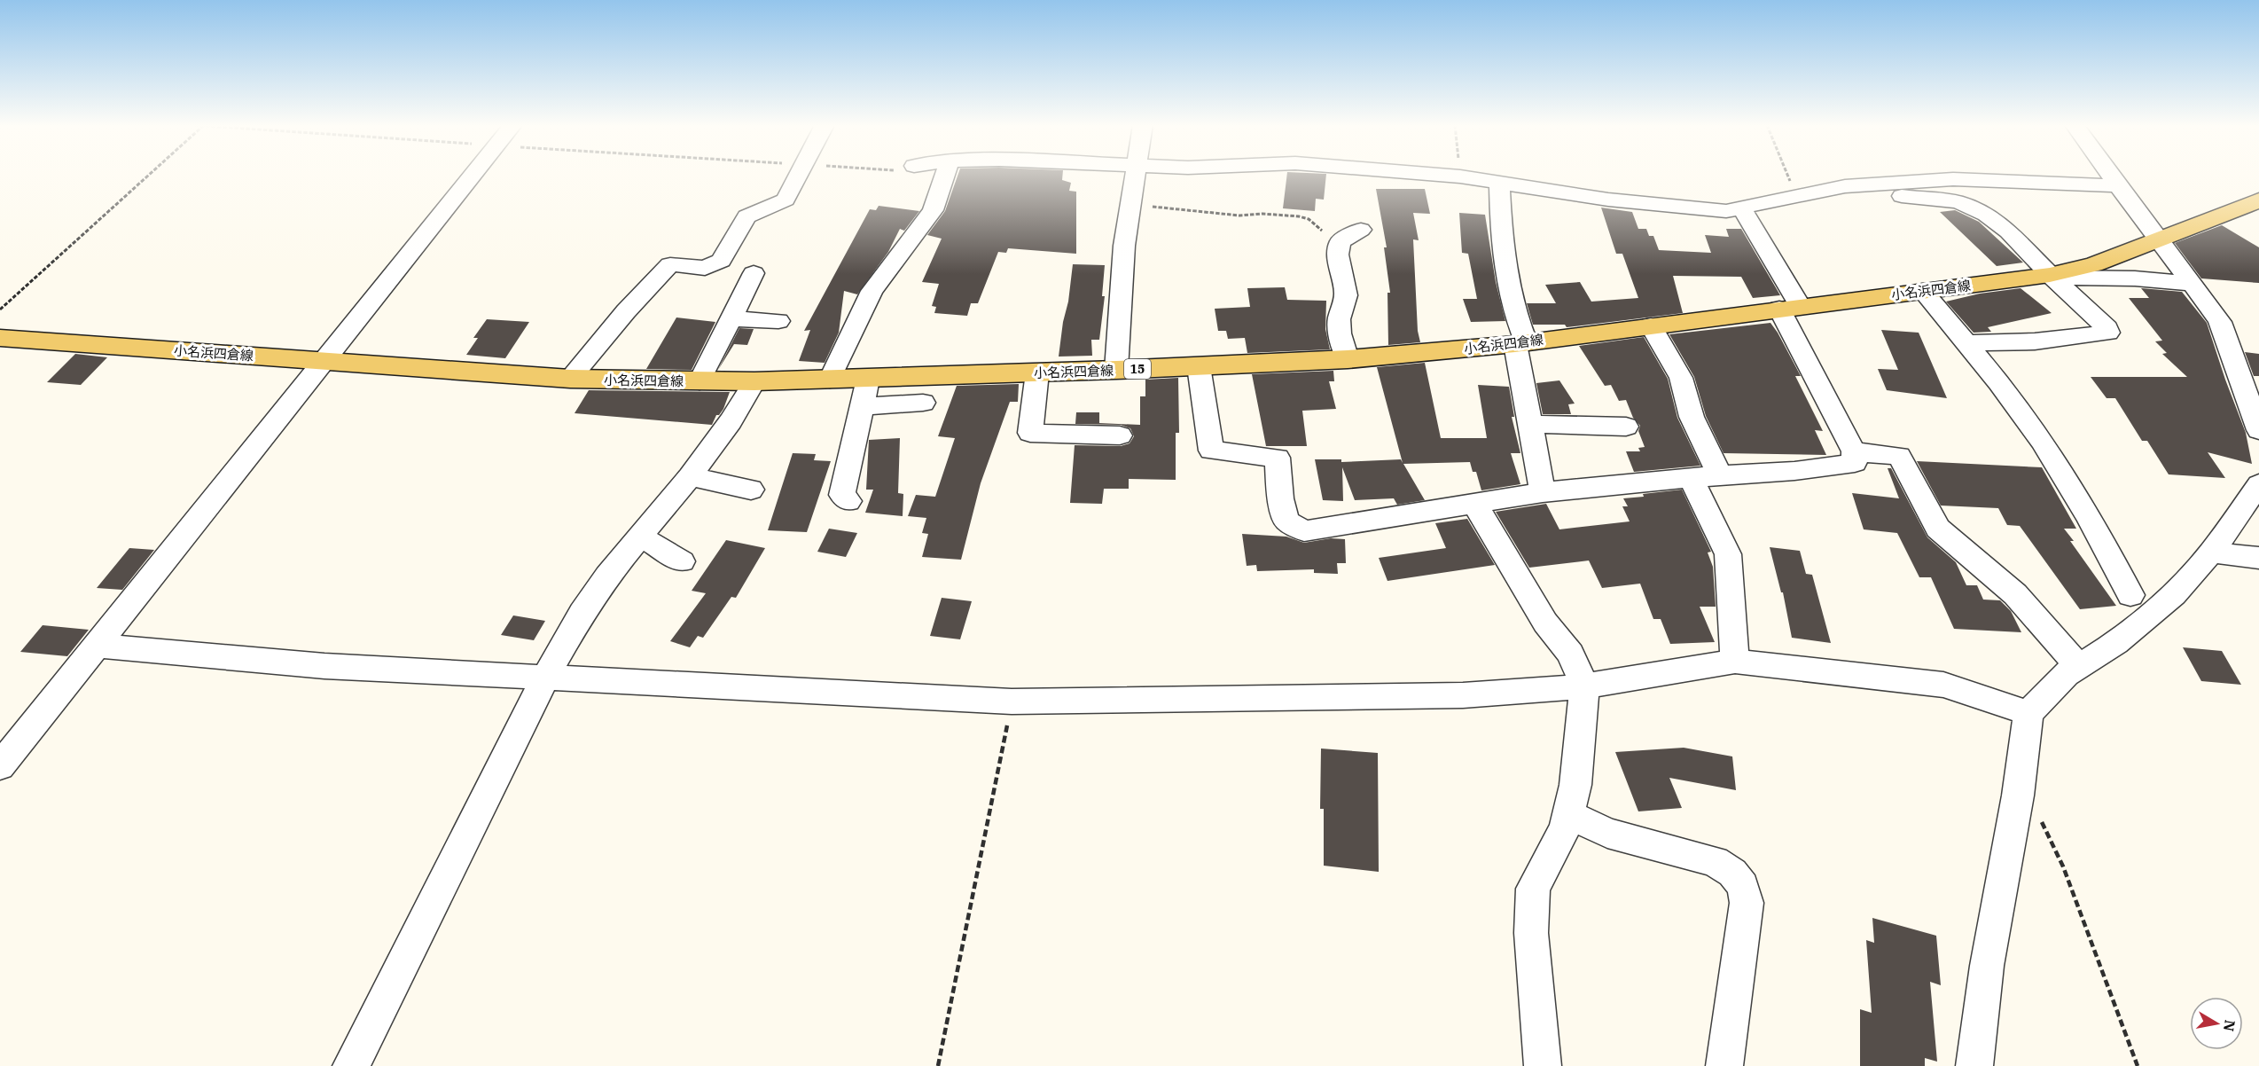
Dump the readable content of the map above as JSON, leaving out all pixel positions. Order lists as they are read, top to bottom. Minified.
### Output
{"streets":{"main road":["小名浜四倉線","15"]},"north":"right"}
